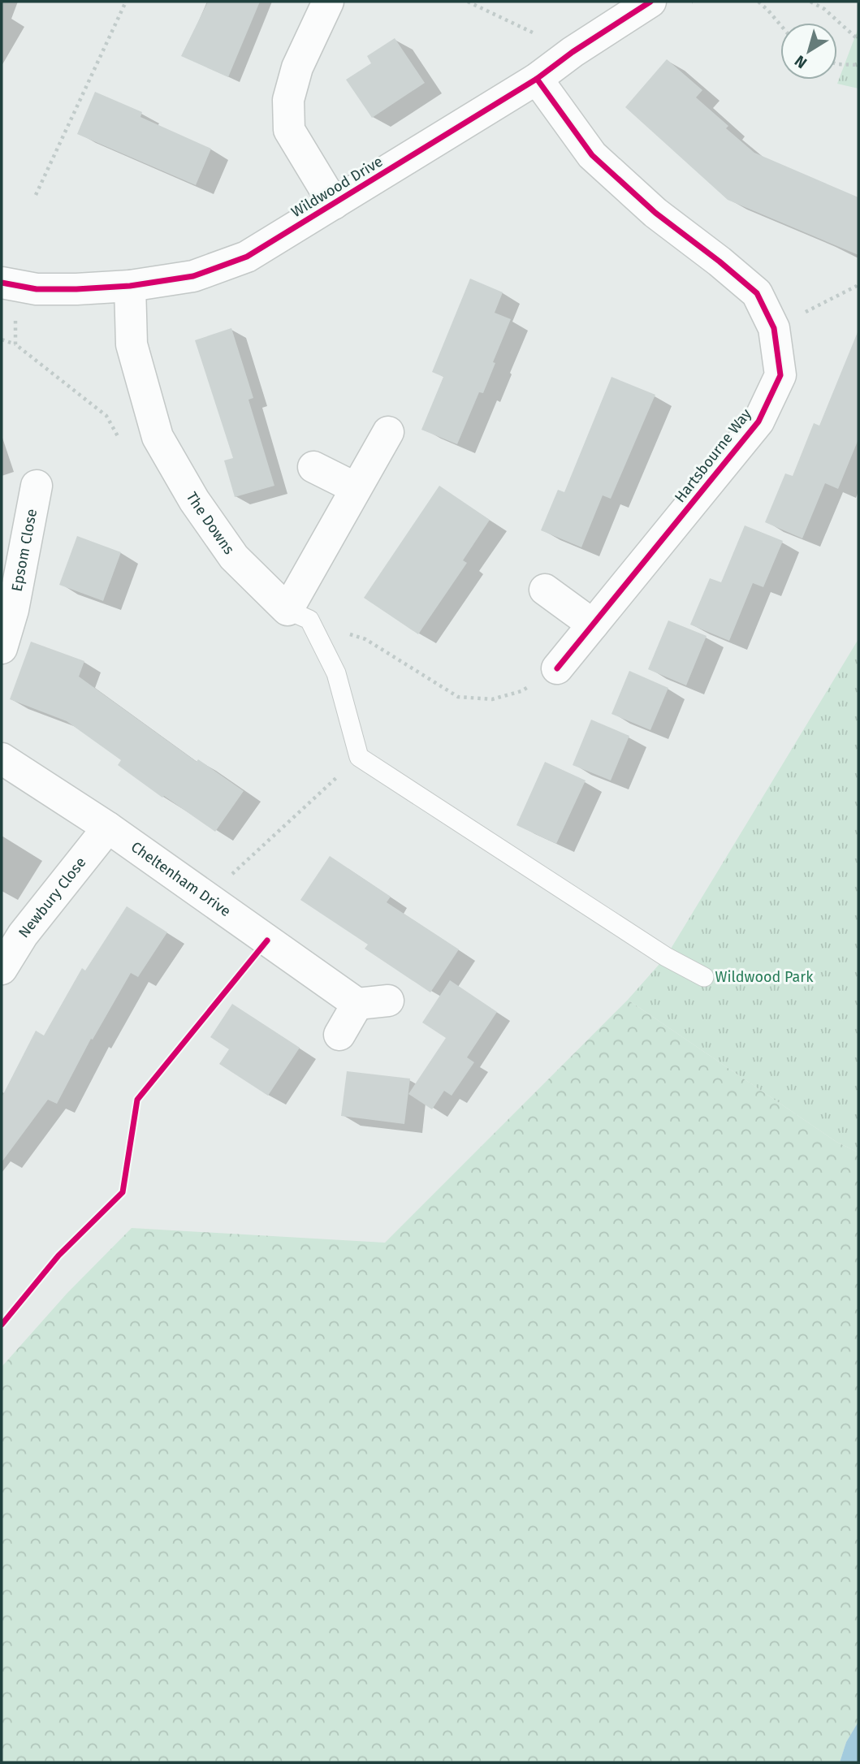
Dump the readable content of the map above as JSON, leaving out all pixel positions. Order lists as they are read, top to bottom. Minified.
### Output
{"streets":{"street":["Wildwood Drive","Hartsbourne Way","The Downs","Epsom Close","Cheltenham Drive","Newbury Close"]},"crossings":[["Wildwood Drive","Hartsbourne Way"],["Wildwood Drive","The Downs"],["Cheltenham Drive","Newbury Close"]],"parks":["Wildwood Park"],"north":"bottom left"}
